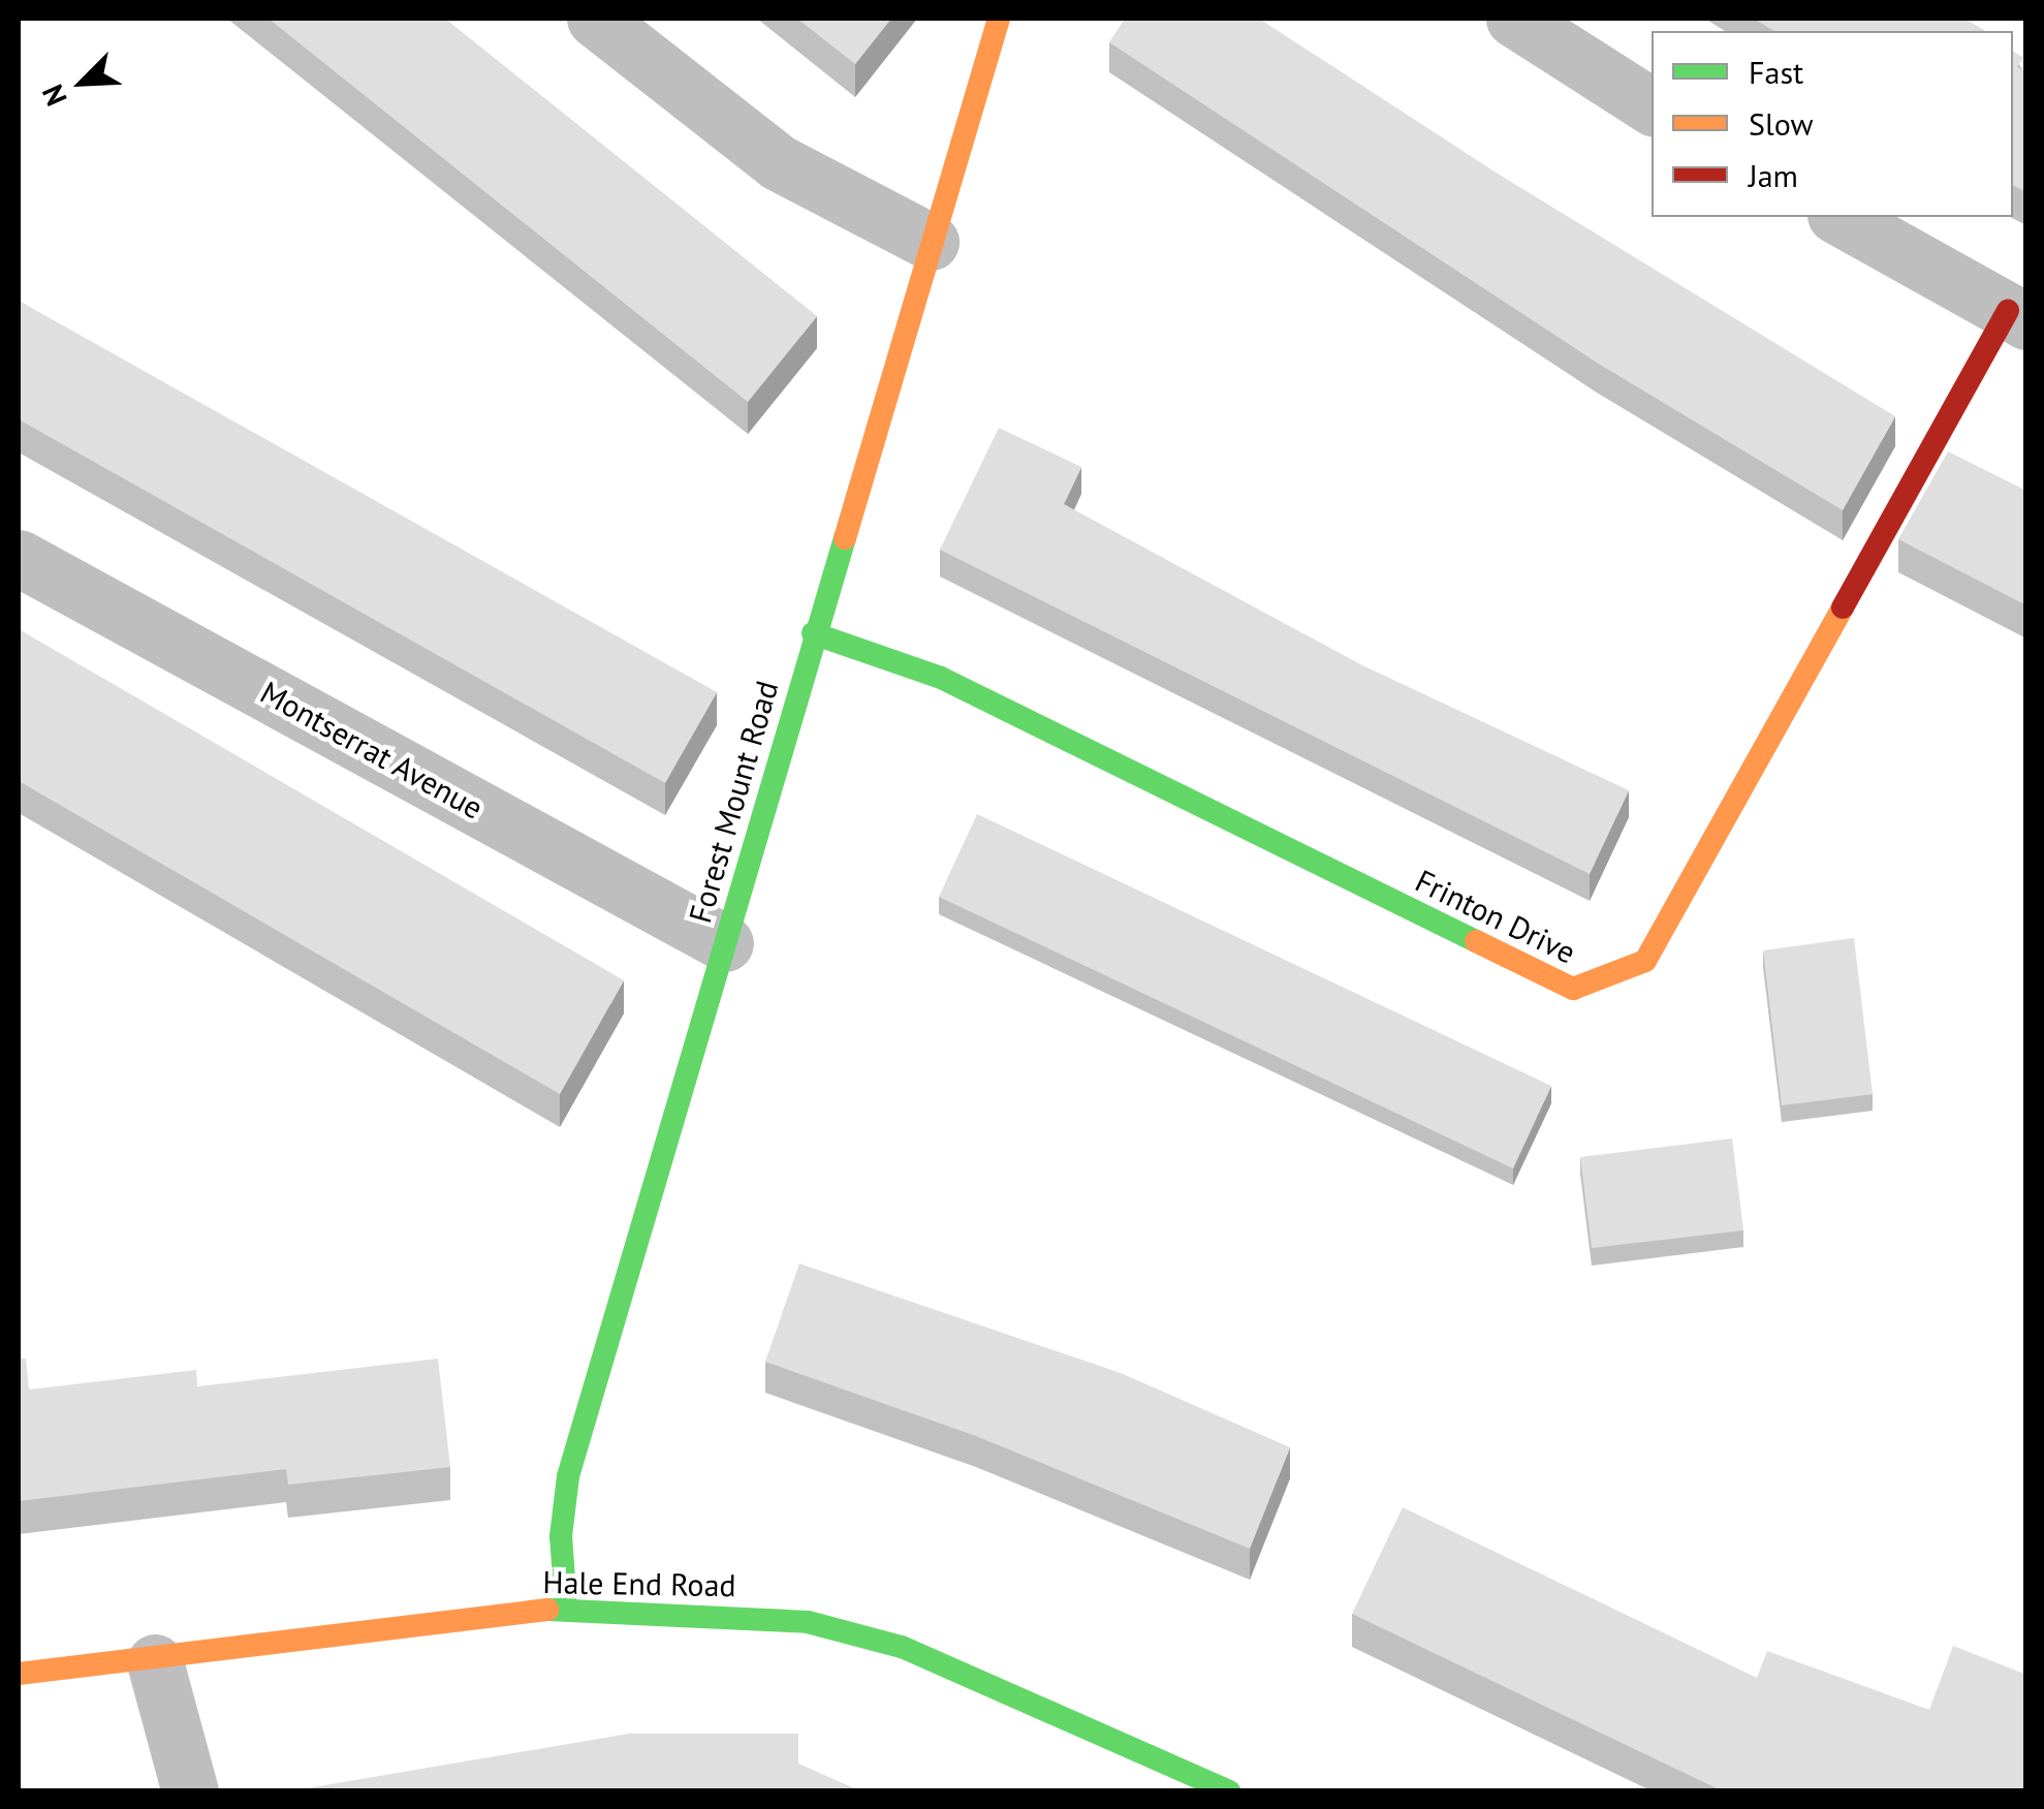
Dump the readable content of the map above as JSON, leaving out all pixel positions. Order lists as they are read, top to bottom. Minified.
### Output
{"streets":{"street":["Montserrat Avenue","Forest Mount Road","Frinton Drive","Hale End Road"]},"crossings":[["Montserrat Avenue","Forest Mount Road"],["Forest Mount Road","Frinton Drive"],["Forest Mount Road","Hale End Road"]],"legend":["Fast","Slow","Jam"],"north":"bottom left"}
